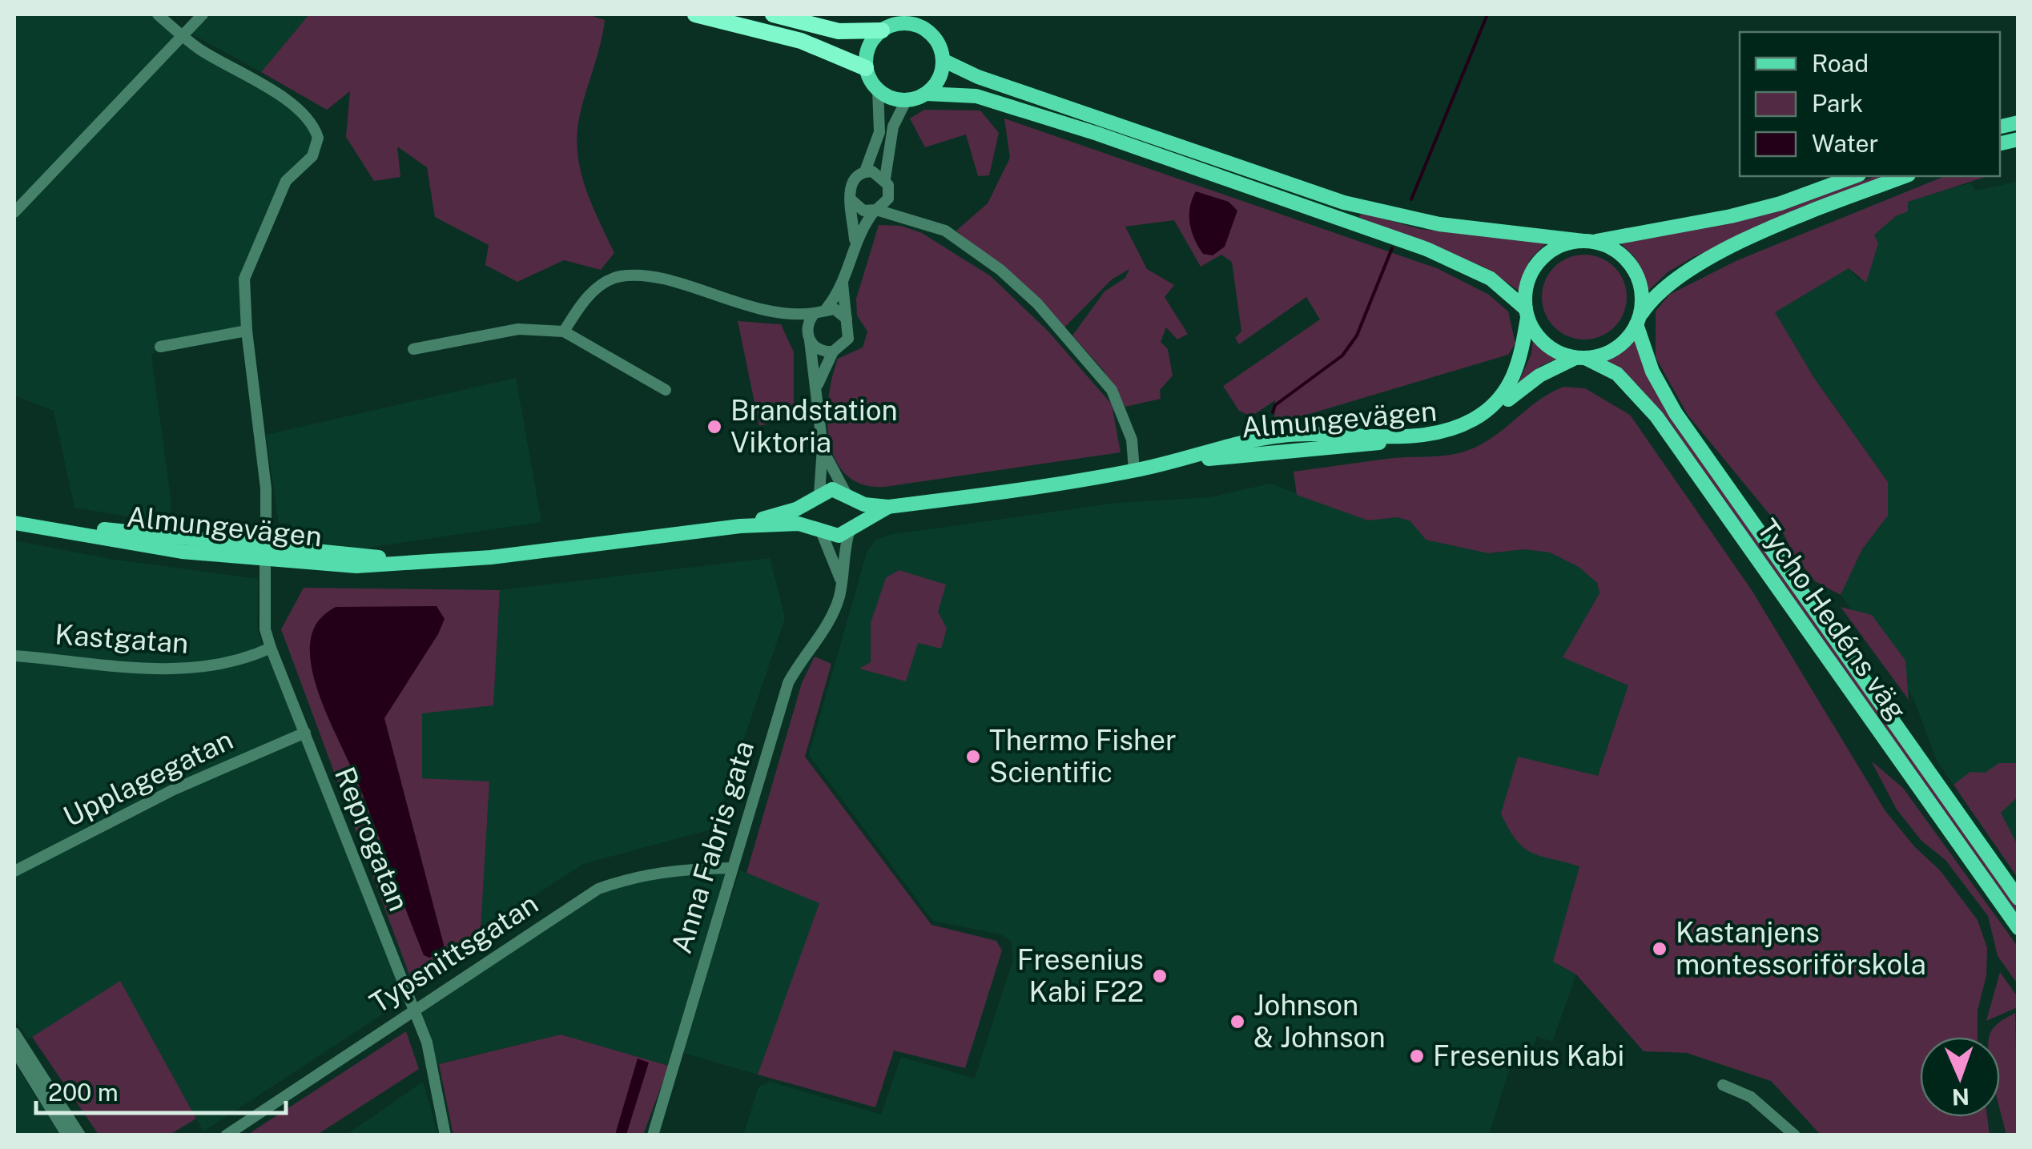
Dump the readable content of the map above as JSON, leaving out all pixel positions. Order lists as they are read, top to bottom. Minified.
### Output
{"streets":{"main road":["Almungevägen","Tycho Hedéns väg"],"street":["Kastgatan","Upplagegatan","Reprogatan","Anna Fabris gata","Typsnittsgatan"]},"crossings":[["Almungevägen","Tycho Hedéns väg"],["Almungevägen","Reprogatan"],["Almungevägen","Anna Fabris gata"],["Kastgatan","Reprogatan"],["Upplagegatan","Reprogatan"],["Reprogatan","Typsnittsgatan"],["Anna Fabris gata","Typsnittsgatan"]],"places":["Brandstation Viktoria","Thermo Fisher Scientific","Kastanjens montessoriförskola","Fresenius Kabi F22","Johnson & Johnson","Fresenius Kabi"],"legend":["Road","Park","Water"],"scale_bar":"200 m","north":"bottom"}
